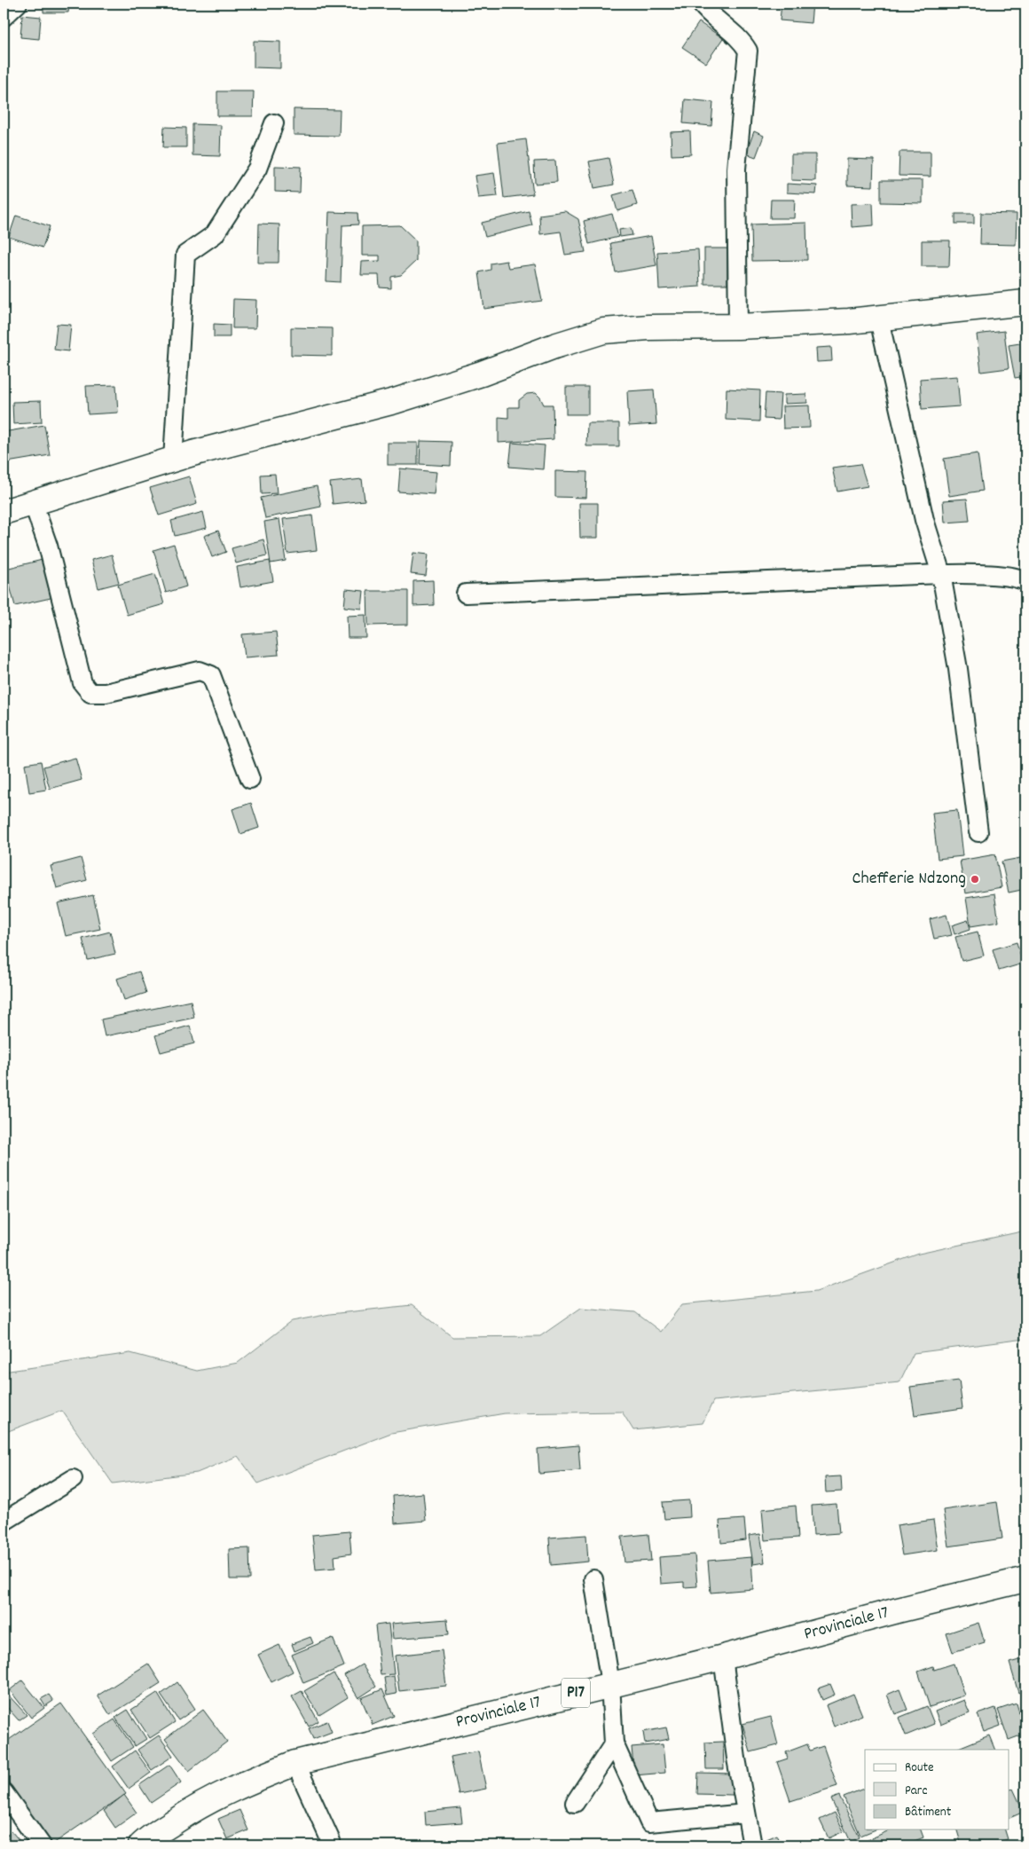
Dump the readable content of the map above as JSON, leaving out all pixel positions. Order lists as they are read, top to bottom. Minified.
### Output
{"streets":{"street":["Provinciale 17","P17"]},"places":["Chefferie Ndzong"],"legend":["Route","Parc","Bâtiment"]}
